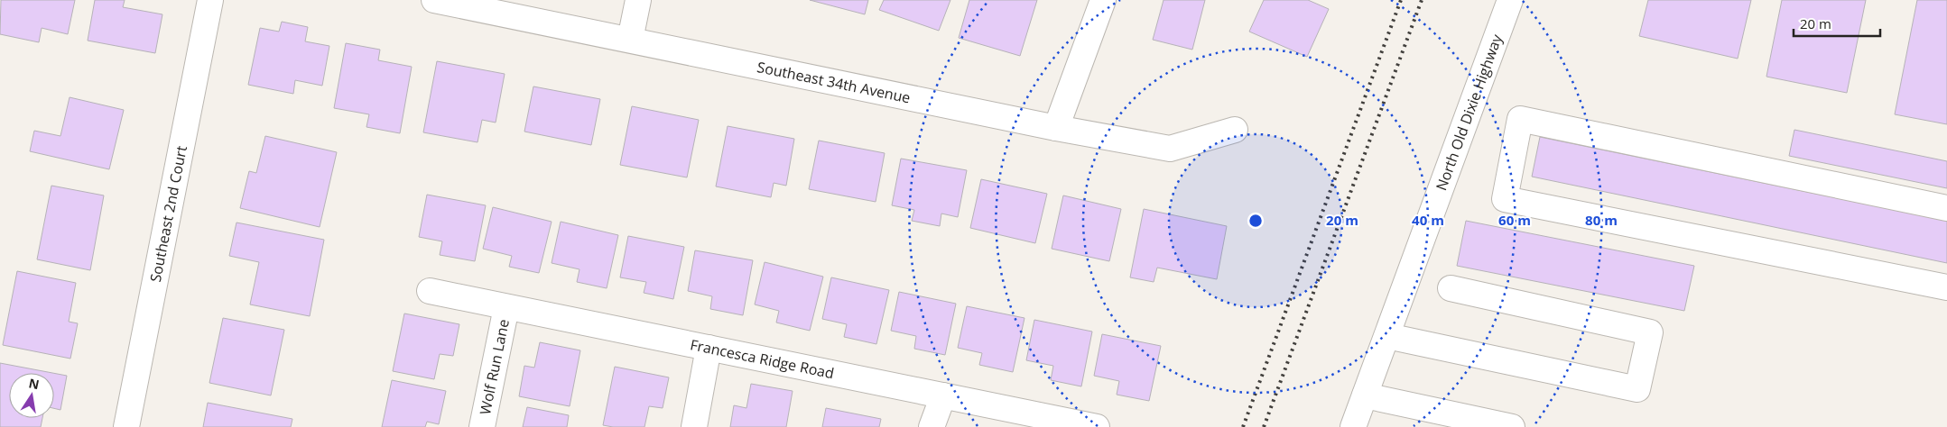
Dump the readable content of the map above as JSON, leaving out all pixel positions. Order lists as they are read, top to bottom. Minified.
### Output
{"streets":{"street":["Southeast 34th Avenue","North Old Dixie Highway","Southeast 2nd Court","Francesca Ridge Road","Wolf Run Lane"]},"crossings":[["Francesca Ridge Road","Wolf Run Lane"]],"scale_bar":"20 m","north":"top","rings":["20 m","40 m","60 m","80 m"]}
